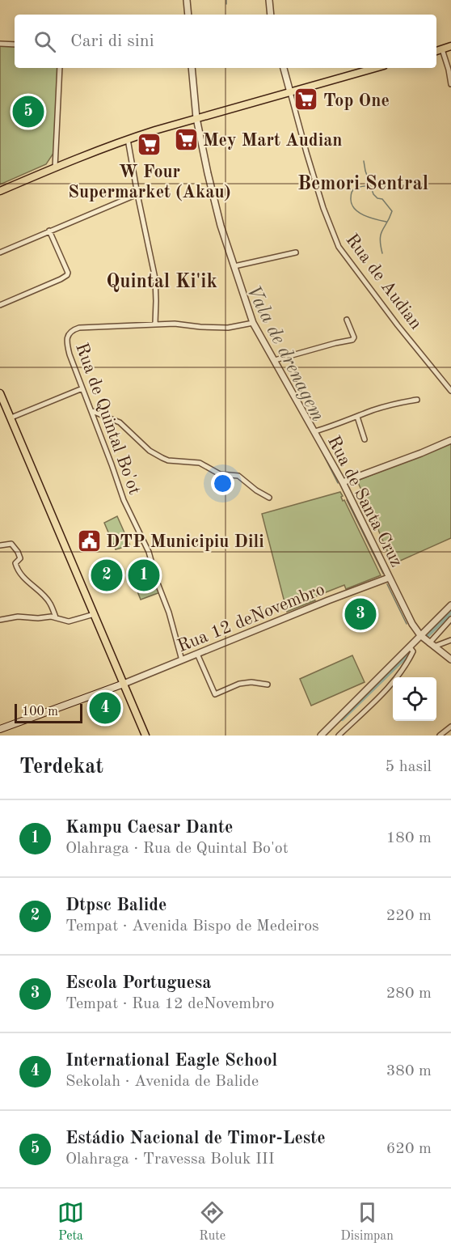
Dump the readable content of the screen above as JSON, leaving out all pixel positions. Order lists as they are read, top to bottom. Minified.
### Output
{"streets":{"street":["Rua de Audian","Rua de Quintal Bo'ot","Rua de Santa Cruz","Rua 12 deNovembro"]},"crossings":[["Rua de Quintal Bo'ot","Rua de Santa Cruz"],["Rua de Quintal Bo'ot","Rua 12 deNovembro"],["Rua de Santa Cruz","Rua 12 deNovembro"]],"districts":["Bemori Sentral","Quintal Ki'ik"],"water":["Vala de drenagem"],"places":{"supermarket":["Top One","Mey Mart Audian","W Four Supermarket (Akau)"],"public building":["DTP Municipiu Dili"]},"scale_bar":"100 m","page":{"search":"Cari di sini","pins":["5","1","2","3","4"],"scale":"100 m","heading":["Terdekat","5 hasil"],"list":[{"mark":"1","name":"Kampu Caesar Dante","note":"Olahraga · Rua de Quintal Bo'ot","value":"180 m"},{"mark":"2","name":"Dtpsc Balide","note":"Tempat · Avenida Bispo de Medeiros","value":"220 m"},{"mark":"3","name":"Escola Portuguesa","note":"Tempat · Rua 12 deNovembro","value":"280 m"},{"mark":"4","name":"International Eagle School","note":"Sekolah · Avenida de Balide","value":"380 m"},{"mark":"5","name":"Estádio Nacional de Timor-Leste","note":"Olahraga · Travessa Boluk III","value":"620 m"}],"nav":["Peta","Rute","Disimpan"]}}
